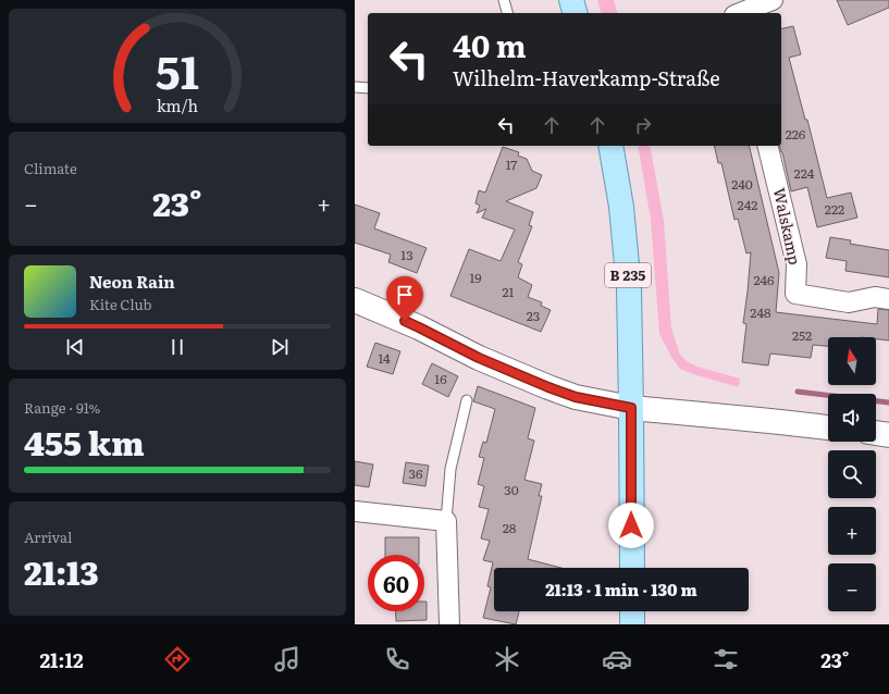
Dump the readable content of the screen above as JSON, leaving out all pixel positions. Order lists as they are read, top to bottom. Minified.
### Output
{"streets":{"main road":["B 235"],"street":["Walskamp"]},"house_numbers":["226","17","224","240","242","222","13","19","246","21","248","23","252","14","16","36","30","28"],"north":"top","page":{"turn":["40 m","Wilhelm-Haverkamp-Straße"],"tile":["Climate",["Range · 91%","455 km"],["Arrival","21:13"]],"heat":["−","23°","+"],"song":["Neon Rain","Kite Club"],"map_buttons":["+","−"],"limit":"60","trip":"21:13 · 1 min · 130 m","tabs":["21:12","23°"],"gauge":["51","km/h"]}}
